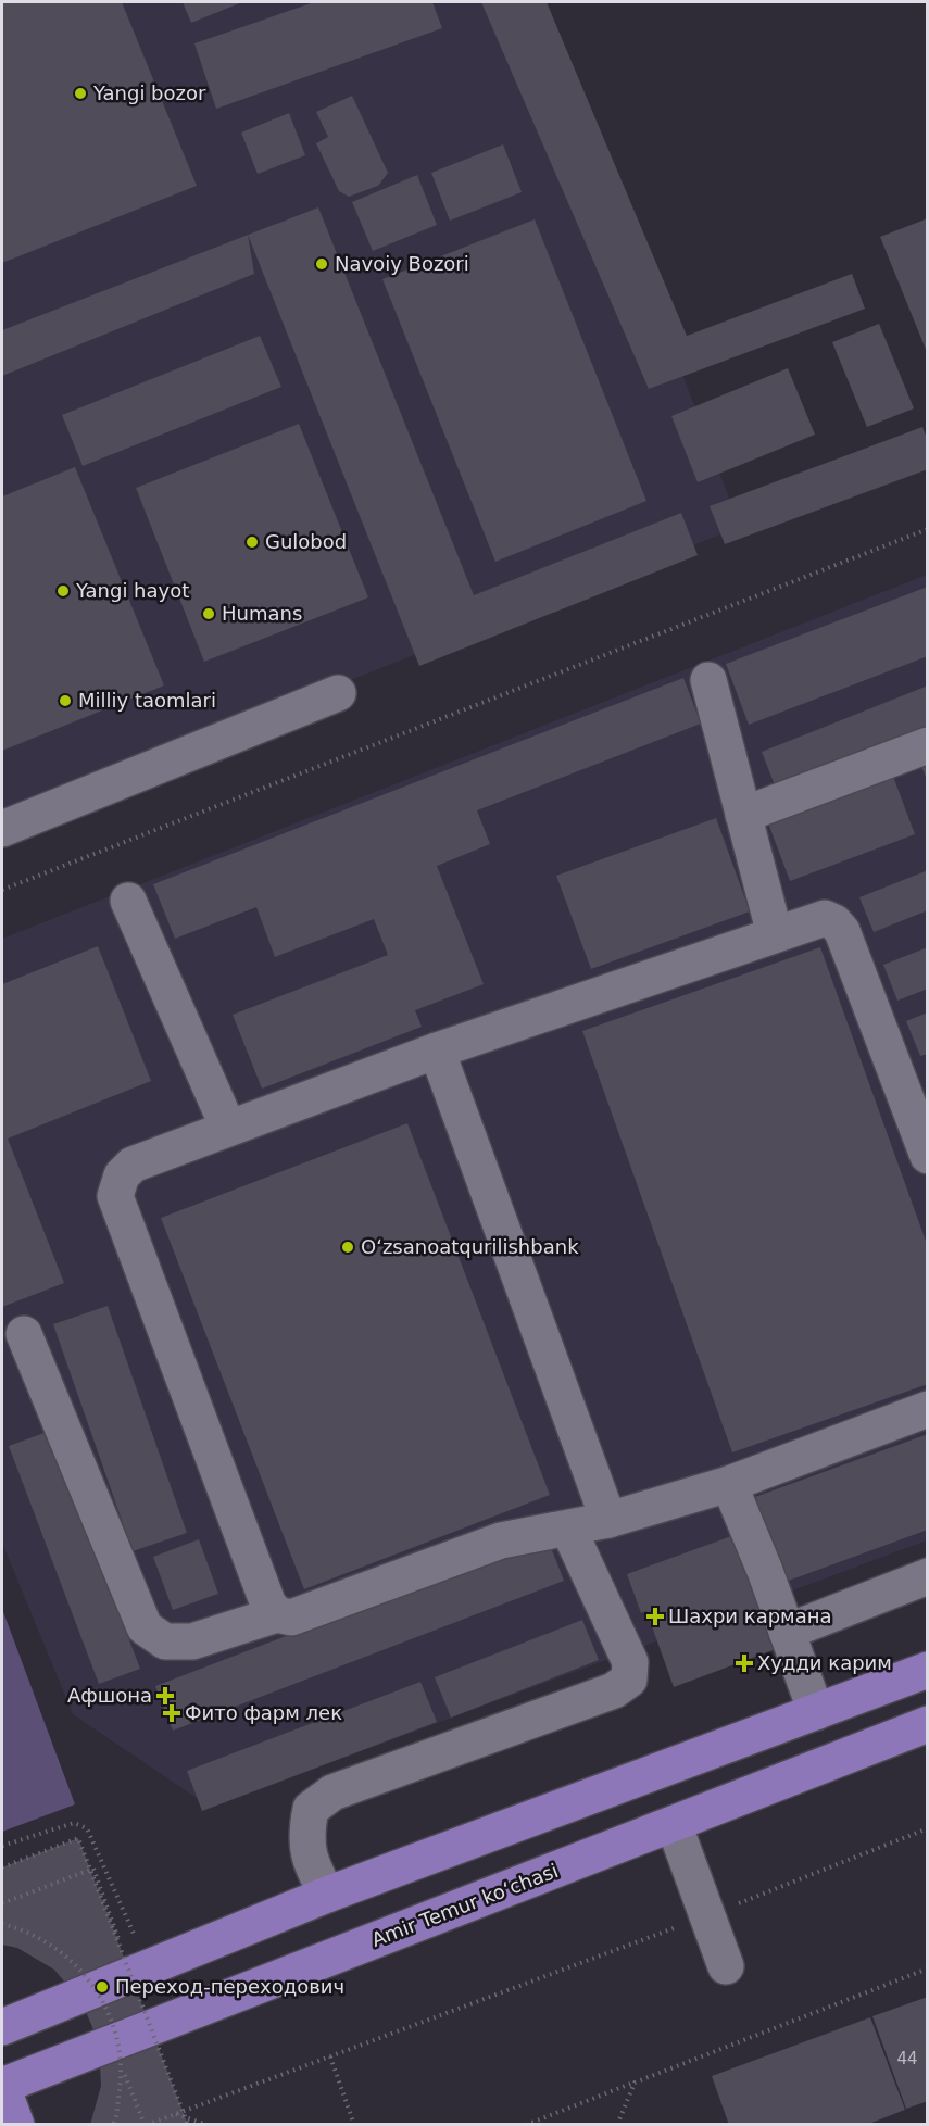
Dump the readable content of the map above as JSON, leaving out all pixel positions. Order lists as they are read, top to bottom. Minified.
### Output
{"streets":{"main road":["Amir Temur ko‘chasi"]},"places":{"other":["Yangi bozor","Navoiy Bozori","Gulobod","Yangi hayot","Humans","Milliy taomlari","Oʻzsanoatqurilishbank","Переход-переходович"],"health":["Шахри кармана","Худди карим","Афшона","Фито фарм лек"]},"house_numbers":["44"]}
